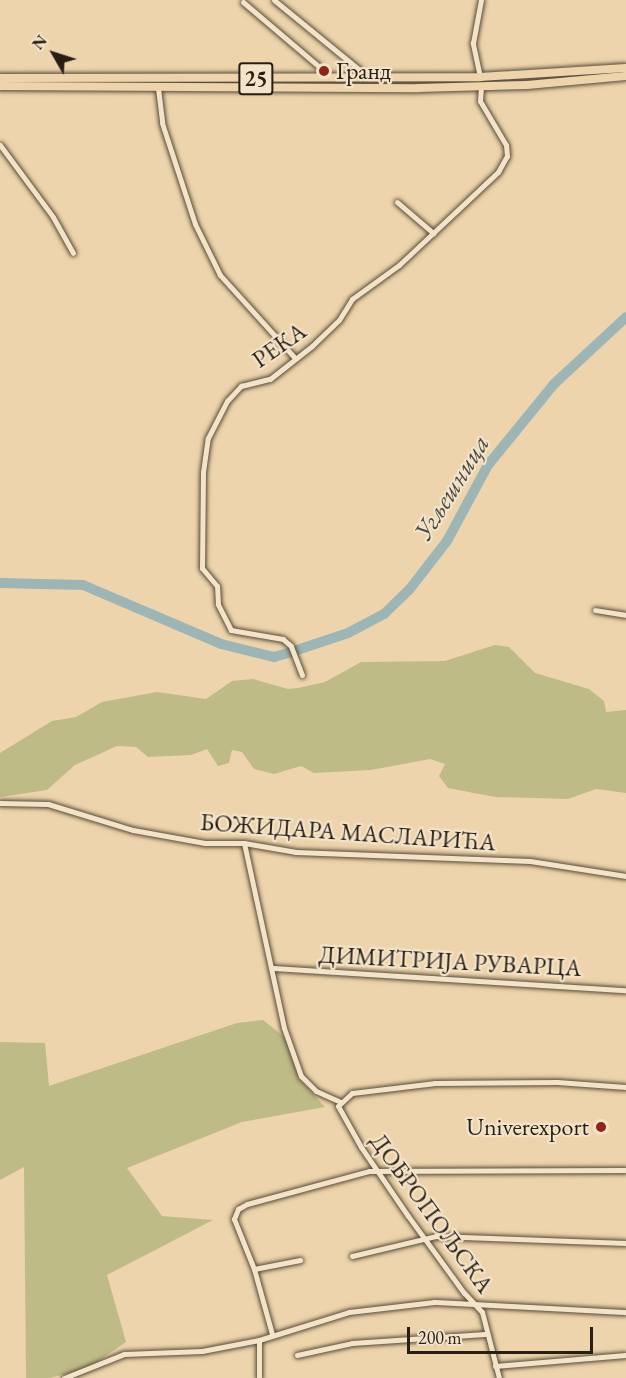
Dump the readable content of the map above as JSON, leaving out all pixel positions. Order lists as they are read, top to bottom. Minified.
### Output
{"streets":{"main road":["25"],"street":["РЕКА","БОЖИДАРА МАСЛАРИЋА","ДИМИТРИЈА РУВАРЦА","ДОБРОПОЉСКА"]},"crossings":[["25","РЕКА"]],"water":["Угљешница"],"places":["Гранд","Univerexport"],"scale_bar":"200 m","north":"top left"}
